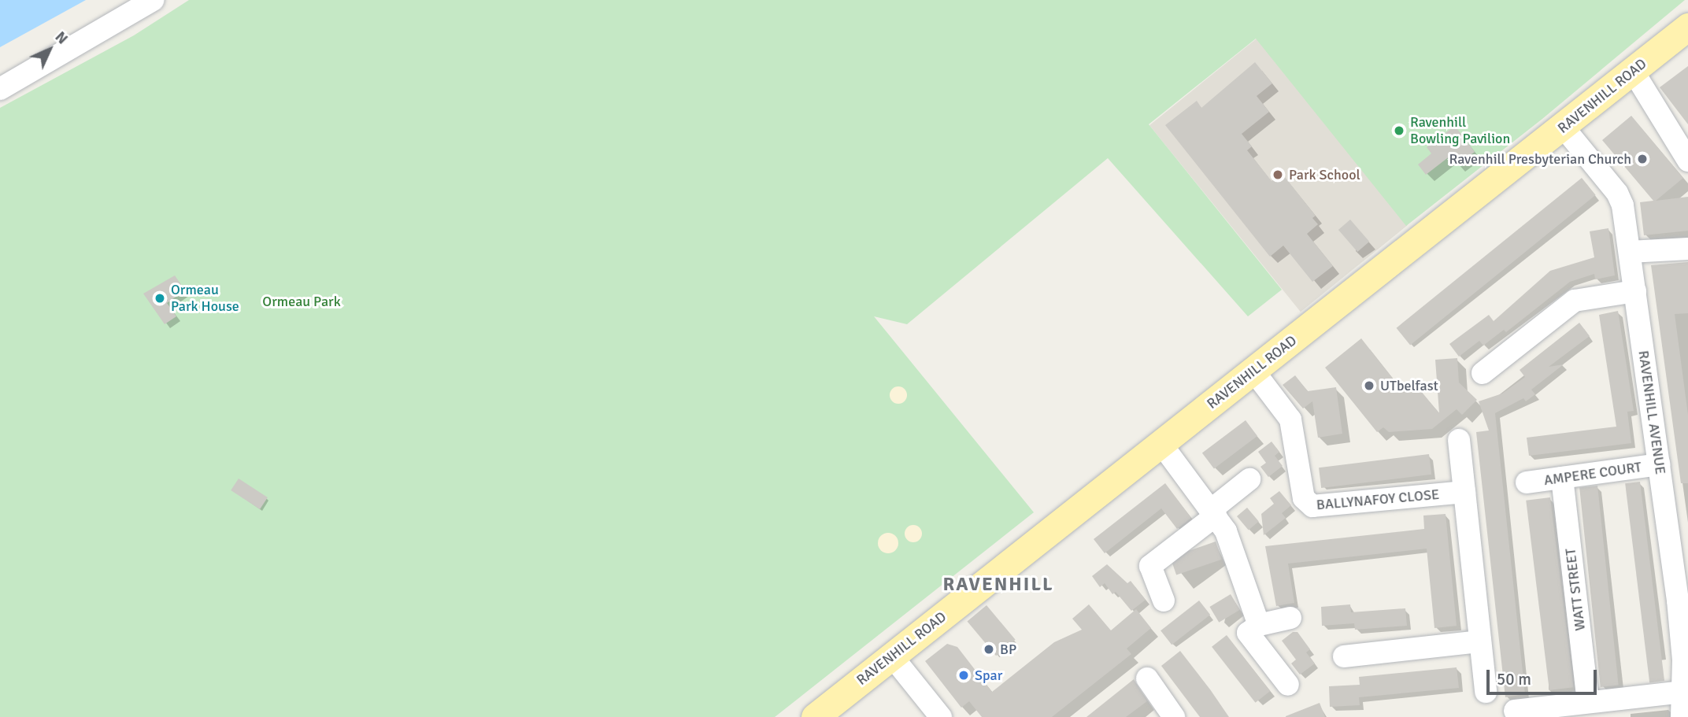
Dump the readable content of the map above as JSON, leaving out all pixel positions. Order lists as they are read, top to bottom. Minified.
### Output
{"streets":{"main road":["RAVENHILL ROAD"],"street":["RAVENHILL AVENUE","AMPERE COURT","BALLYNAFOY CLOSE","WATT STREET"]},"crossings":[["RAVENHILL ROAD","RAVENHILL AVENUE"],["RAVENHILL ROAD","BALLYNAFOY CLOSE"],["RAVENHILL AVENUE","AMPERE COURT"],["AMPERE COURT","WATT STREET"]],"districts":["RAVENHILL"],"parks":["Ormeau Park"],"places":["Ravenhill Bowling Pavilion","Ravenhill Presbyterian Church","Park School","Ormeau Park House","UTbelfast","BP","Spar"],"scale_bar":"50 m","north":"top right"}
